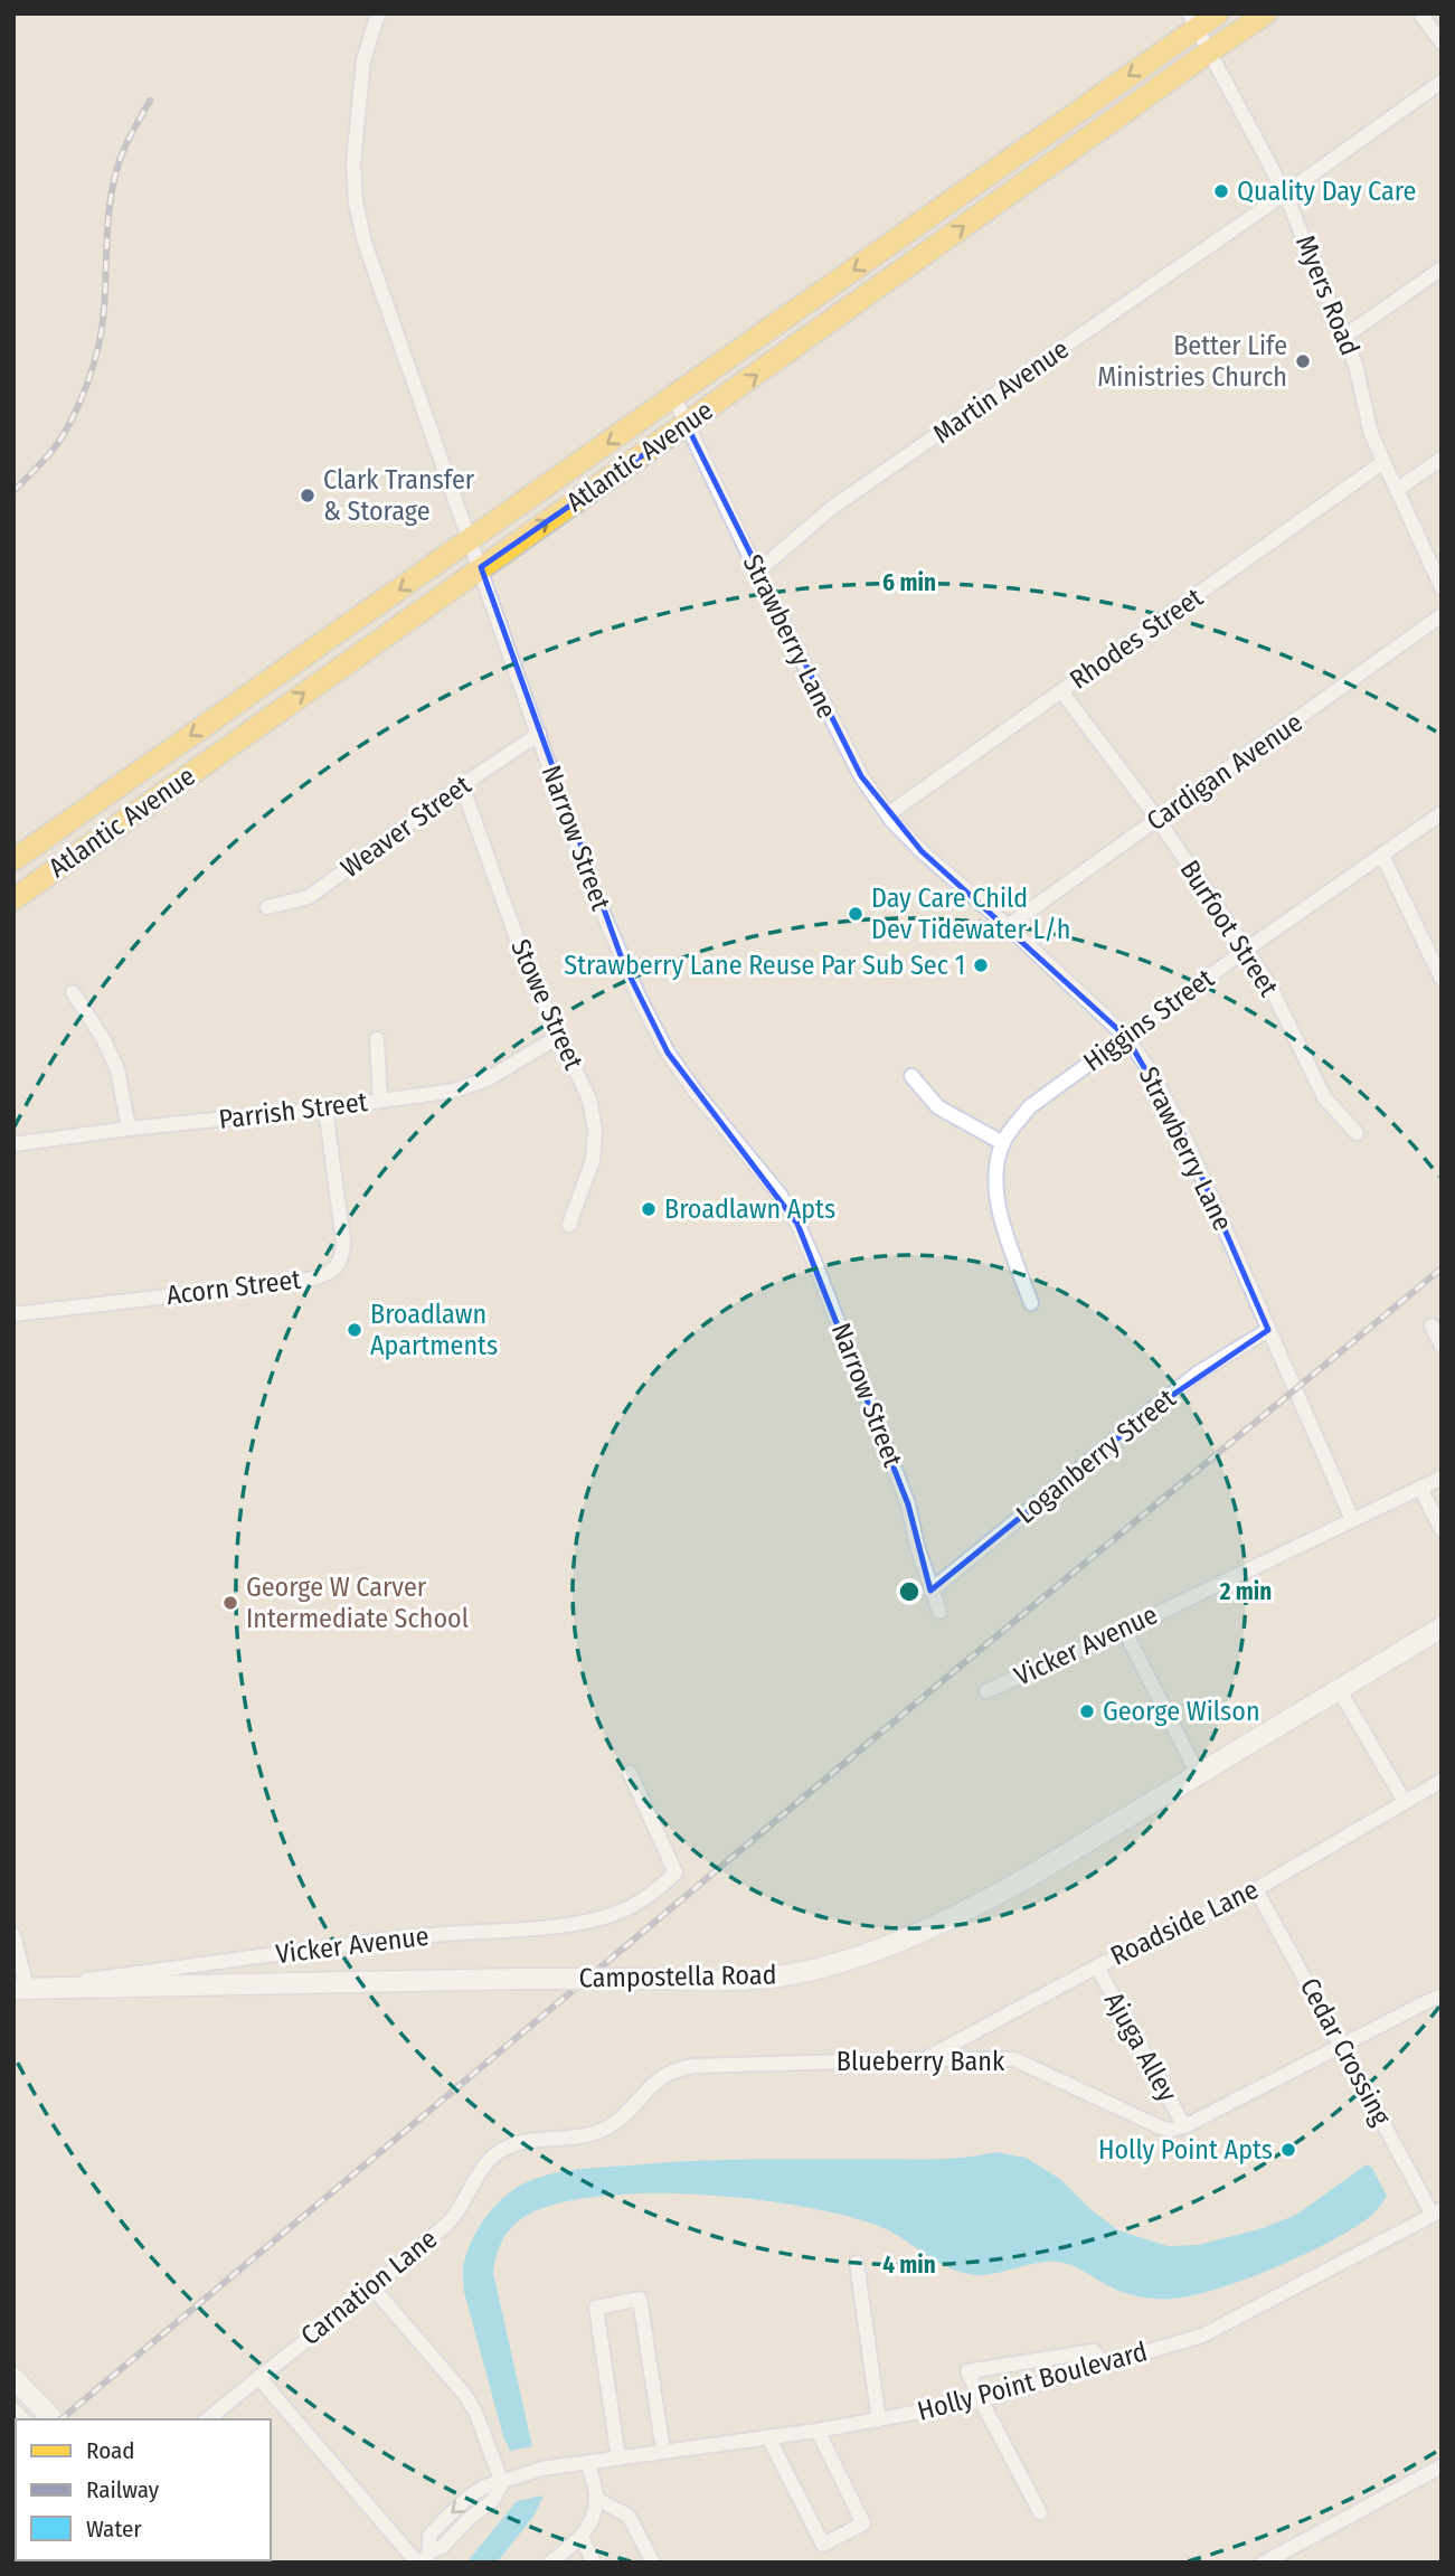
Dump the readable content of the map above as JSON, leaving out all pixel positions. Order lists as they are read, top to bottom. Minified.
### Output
{"streets":{"main road":["Atlantic Avenue","Campostella Road"],"street":["Myers Road","Martin Avenue","Strawberry Lane","Rhodes Street","Cardigan Avenue","Weaver Street","Narrow Street","Burfoot Street","Stowe Street","Higgins Street","Parrish Street","Acorn Street","Loganberry Street","Vicker Avenue","Roadside Lane","Ajuga Alley","Cedar Crossing","Blueberry Bank","Carnation Lane","Holly Point Boulevard"]},"crossings":[["Myers Road","Martin Avenue"],["Myers Road","Atlantic Avenue"],["Myers Road","Rhodes Street"],["Martin Avenue","Strawberry Lane"],["Atlantic Avenue","Strawberry Lane"],["Atlantic Avenue","Narrow Street"],["Strawberry Lane","Rhodes Street"],["Strawberry Lane","Cardigan Avenue"],["Strawberry Lane","Higgins Street"],["Strawberry Lane","Loganberry Street"],["Strawberry Lane","Vicker Avenue"],["Rhodes Street","Burfoot Street"],["Cardigan Avenue","Burfoot Street"],["Weaver Street","Narrow Street"],["Weaver Street","Stowe Street"],["Narrow Street","Loganberry Street"],["Burfoot Street","Higgins Street"],["Stowe Street","Parrish Street"],["Parrish Street","Acorn Street"],["Vicker Avenue","Campostella Road"],["Roadside Lane","Ajuga Alley"],["Roadside Lane","Cedar Crossing"],["Roadside Lane","Blueberry Bank"],["Ajuga Alley","Blueberry Bank"],["Cedar Crossing","Holly Point Boulevard"],["Blueberry Bank","Carnation Lane"]],"places":["Quality Day Care","Better Life Ministries Church","Clark Transfer & Storage","Day Care Child Dev Tidewater L/h","Strawberry Lane Reuse Par Sub Sec 1","Broadlawn Apts","Broadlawn Apartments","George W Carver Intermediate School","George Wilson","Holly Point Apts"],"legend":["Road","Railway","Water"],"rings":["6 min","2 min","4 min"]}
